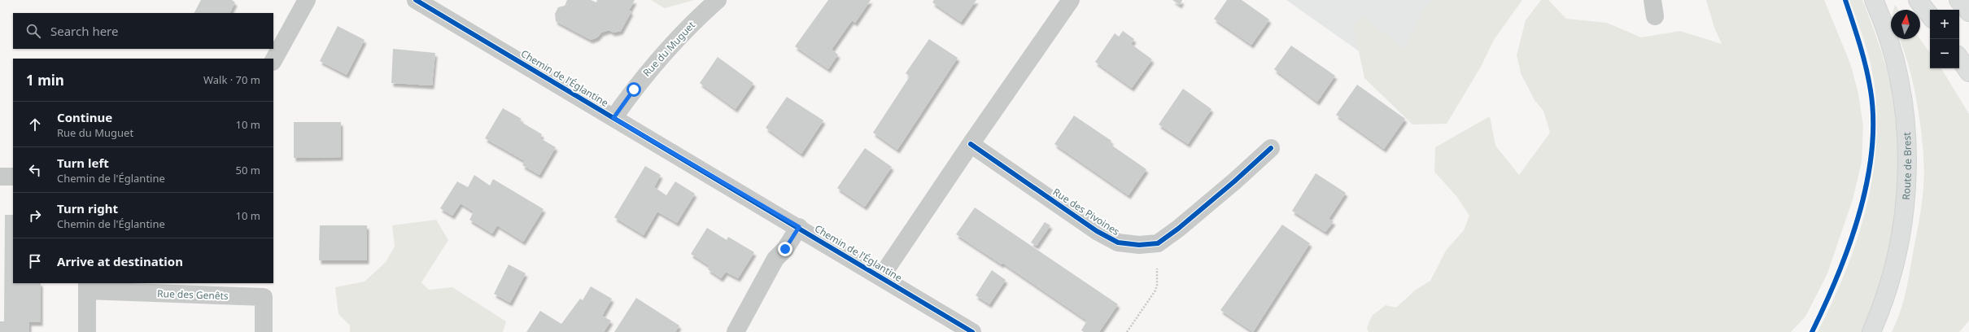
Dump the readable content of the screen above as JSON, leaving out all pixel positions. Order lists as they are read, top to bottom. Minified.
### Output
{"streets":{"main road":["Route de Brest"],"street":["Rue du Muguet","Chemin de l'Églantine","Rue des Pivoines","Rue des Genêts"]},"crossings":[["Rue du Muguet","Chemin de l'Églantine"]],"north":"top","page":{"map_buttons":["+","−"],"search":"Search here","heading":["1 min","Walk · 70 m"],"list":[["Continue","Rue du Muguet","10 m"],["Turn left","Chemin de l'Églantine","50 m"],["Turn right","Chemin de l'Églantine","10 m"],"Arrive at destination"]}}
